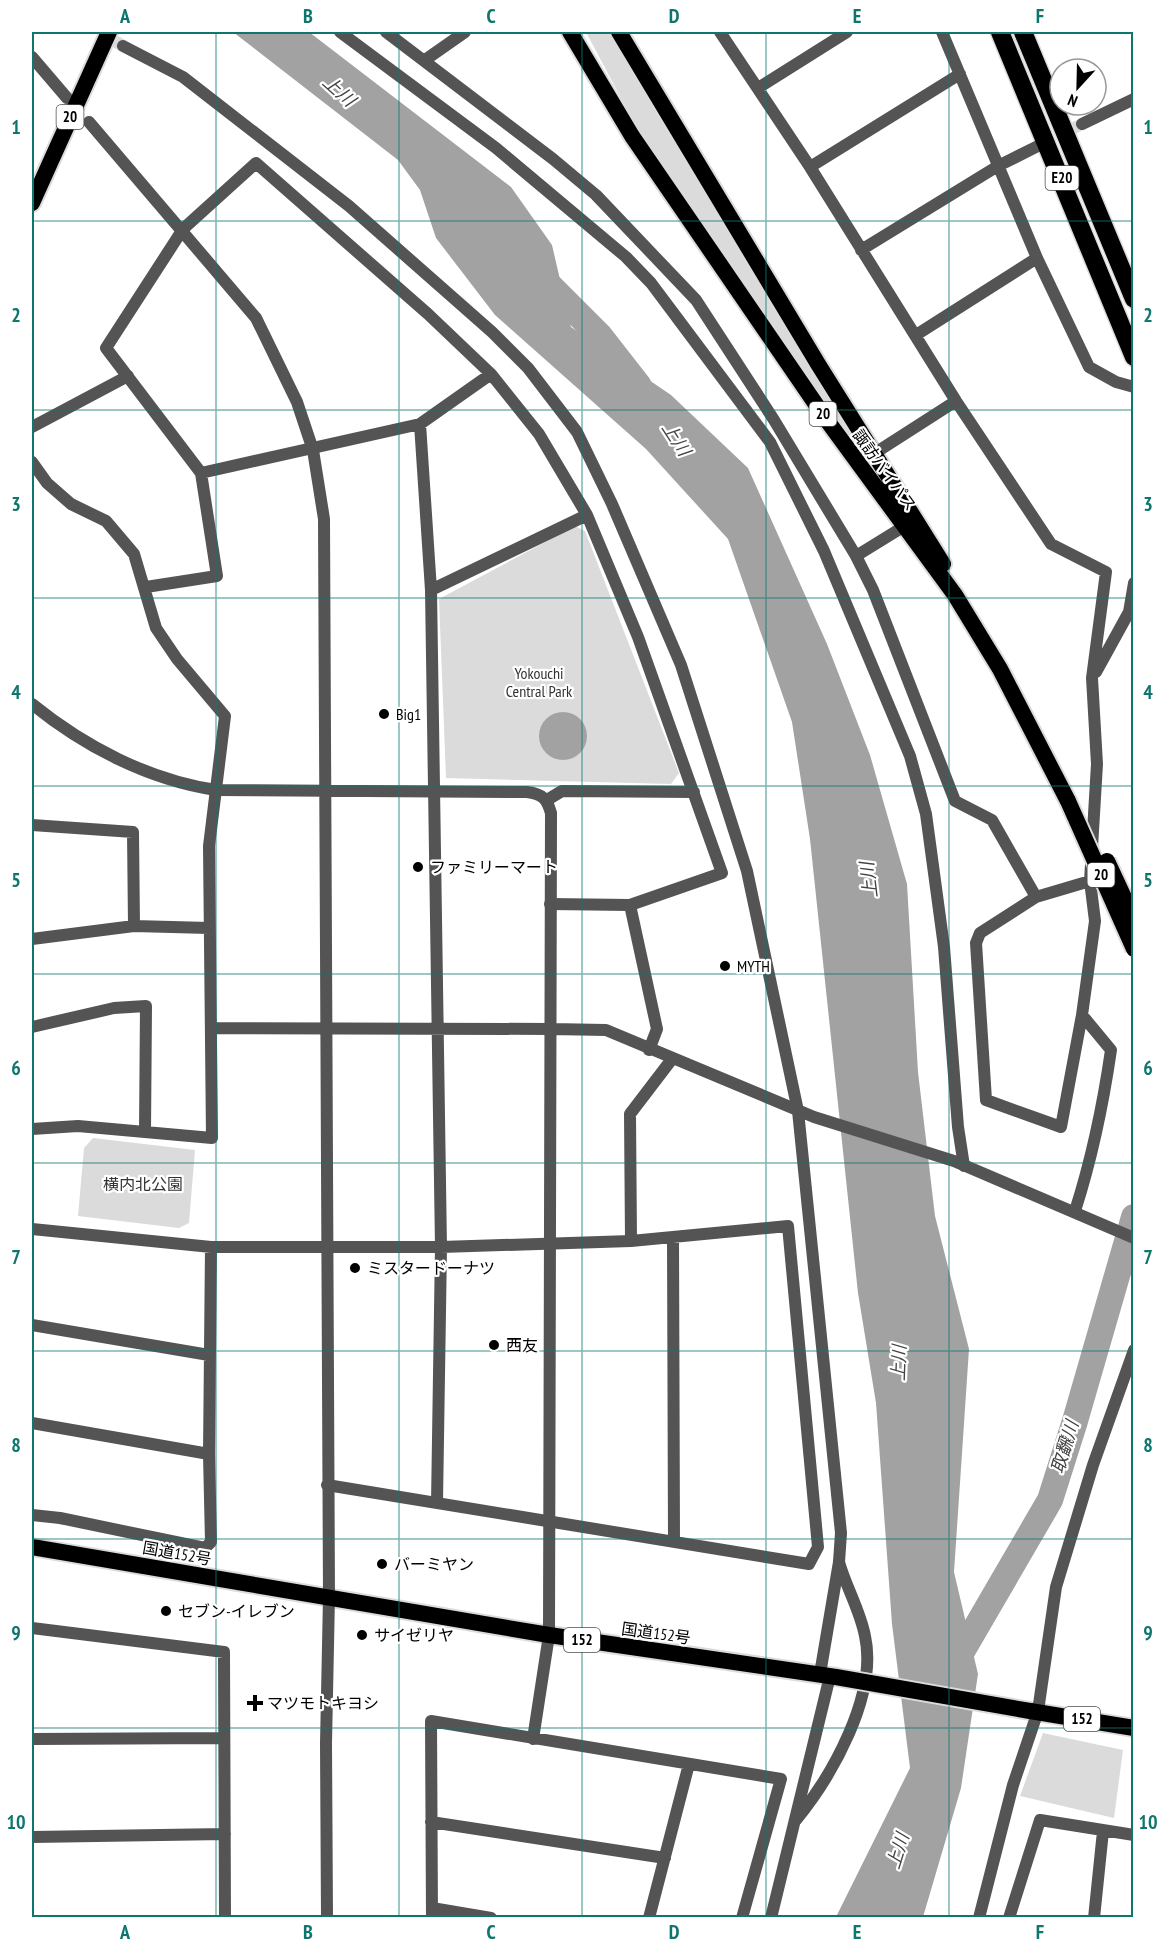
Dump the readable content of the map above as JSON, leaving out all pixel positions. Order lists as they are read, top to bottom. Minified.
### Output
{"streets":{"highway":["20","E20","諏訪バイパス","国道152号","152"]},"water":["上川","取飜川"],"parks":["Yokouchi Central Park","横内北公園"],"places":{"other":["Big1","ファミリーマート","MYTH","ミスタードーナツ","西友","バーミヤン","セブン-イレブン","サイゼリヤ"],"health":["マツモトキヨシ"]},"north":"bottom","grid":{"columns":["A","B","C","D","E","F"],"rows":["1","2","3","4","5","6","7","8","9","10"]}}
